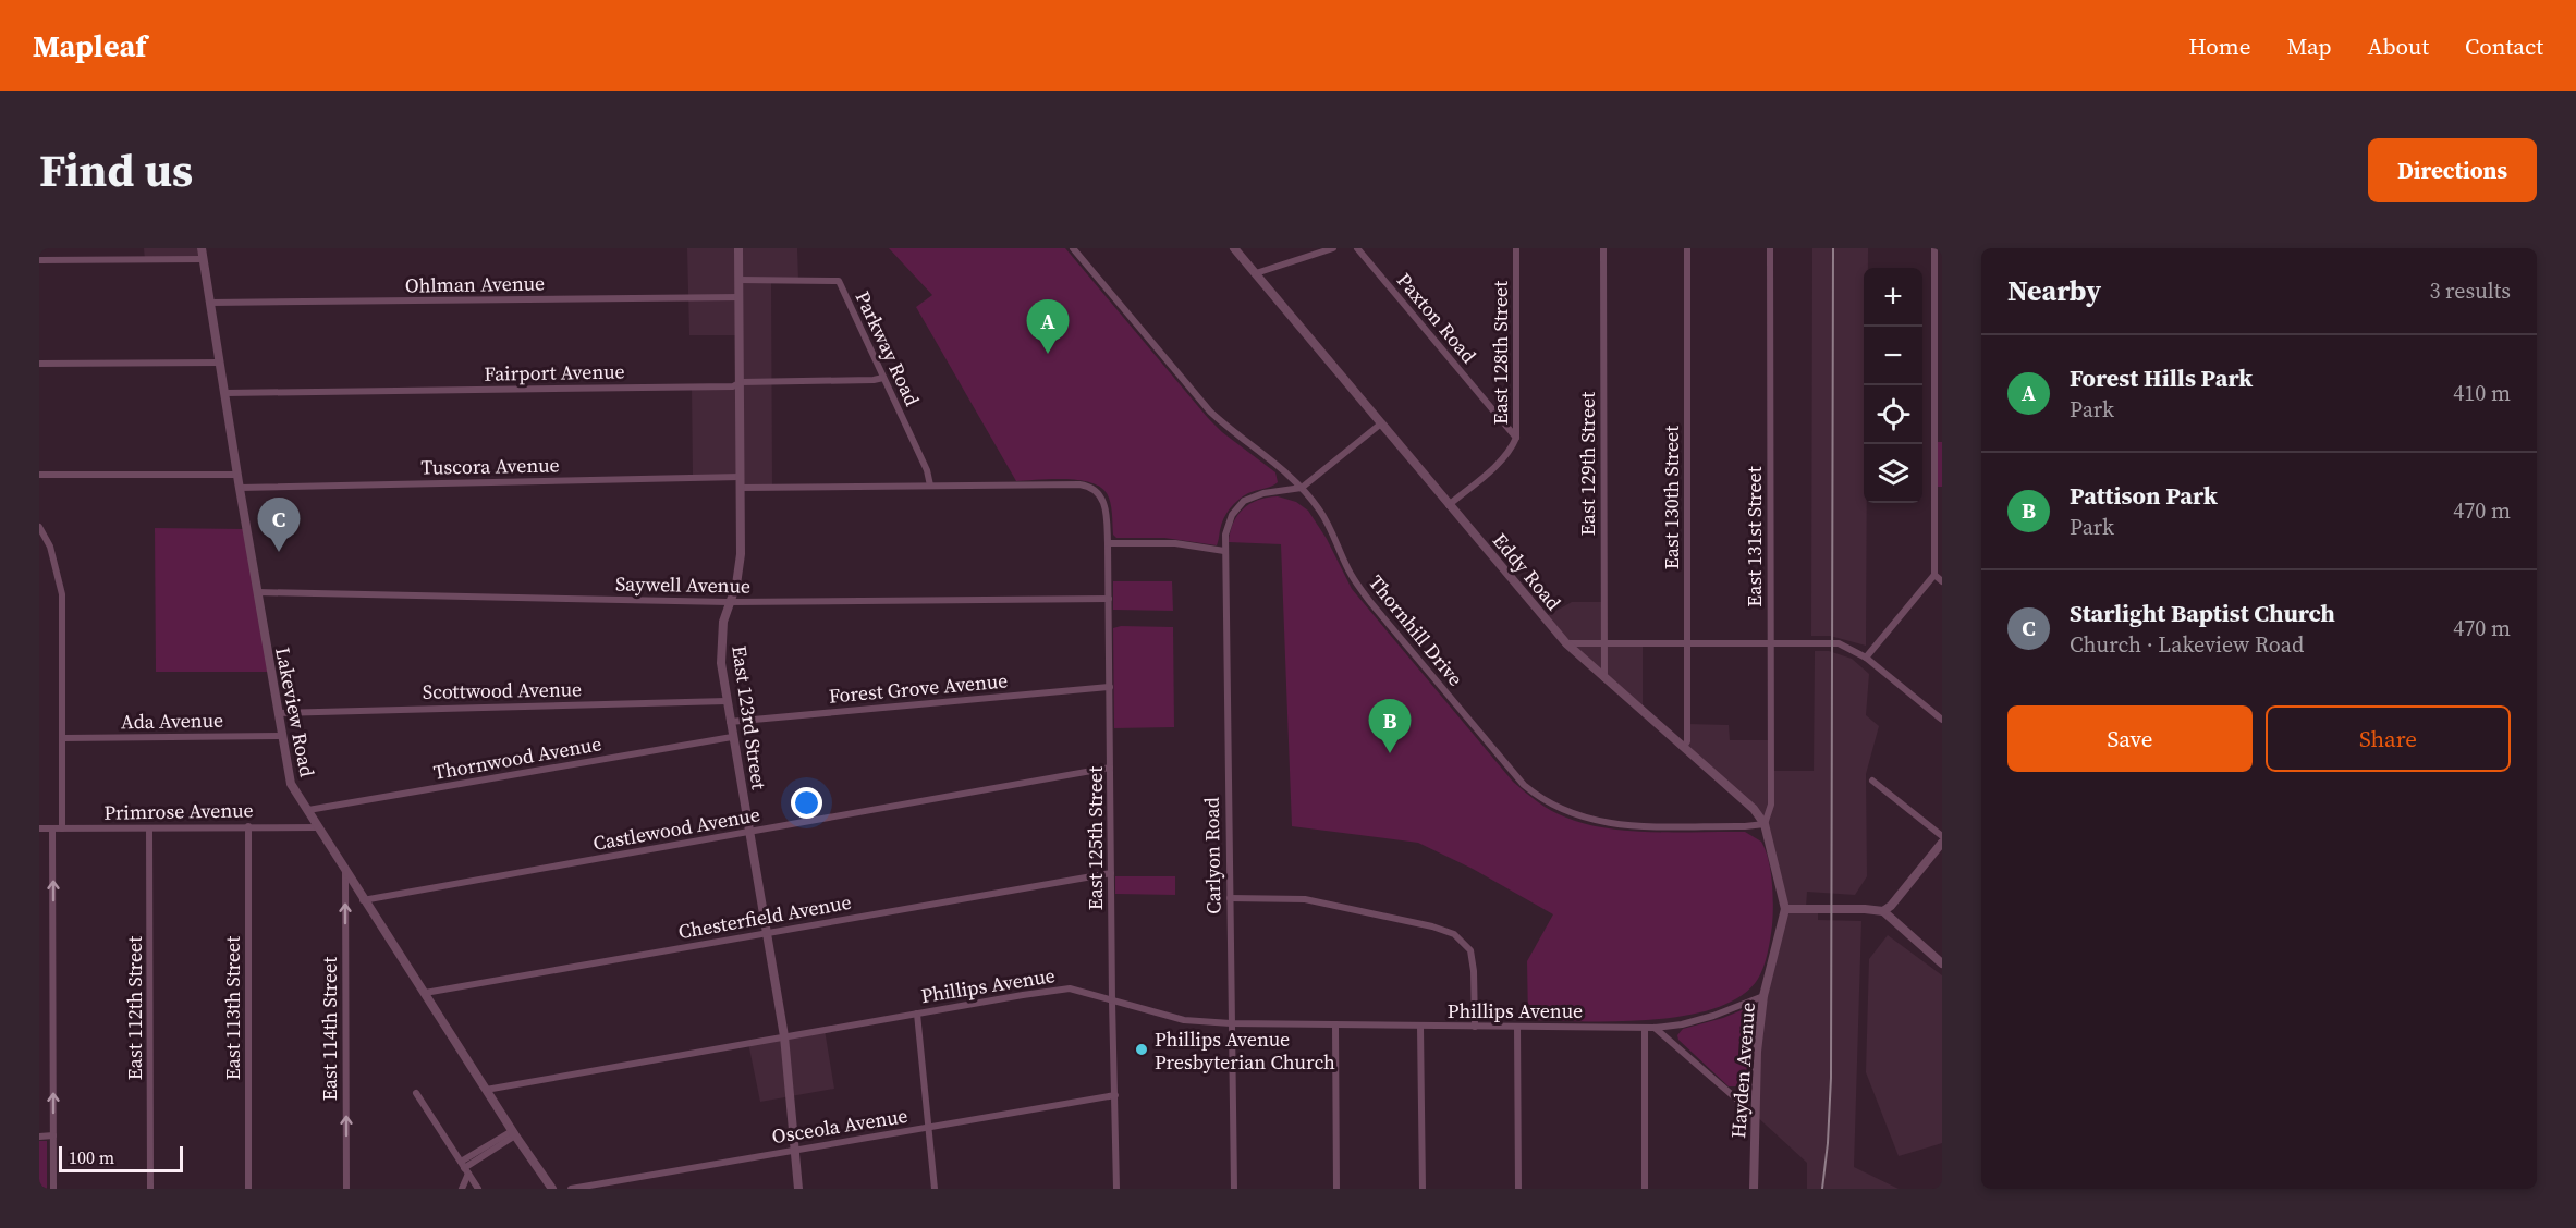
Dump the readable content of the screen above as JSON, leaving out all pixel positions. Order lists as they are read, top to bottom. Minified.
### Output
{"streets":{"street":["Ohlman Avenue","Paxton Road","Parkway Road","East 128th Street","Fairport Avenue","East 129th Street","Tuscora Avenue","East 130th Street","East 131st Street","Eddy Road","Saywell Avenue","Thornhill Drive","Forest Grove Avenue","Scottwood Avenue","Lakeview Road","East 123rd Street","Ada Avenue","Thornwood Avenue","Primrose Avenue","Castlewood Avenue","East 125th Street","Carlyon Road","Chesterfield Avenue","Phillips Avenue","East 112th Street","East 113th Street","East 114th Street","Hayden Avenue","Osceola Avenue"]},"crossings":[["Ohlman Avenue","Lakeview Road"],["Ohlman Avenue","East 123rd Street"],["Paxton Road","East 128th Street"],["Parkway Road","Fairport Avenue"],["Parkway Road","East 123rd Street"],["Parkway Road","East 125th Street"],["East 128th Street","Eddy Road"],["Fairport Avenue","Lakeview Road"],["Fairport Avenue","East 123rd Street"],["East 129th Street","Eddy Road"],["Tuscora Avenue","Lakeview Road"],["Tuscora Avenue","East 123rd Street"],["East 130th Street","Eddy Road"],["East 131st Street","Eddy Road"],["East 131st Street","Thornhill Drive"],["Eddy Road","Thornhill Drive"],["Eddy Road","Hayden Avenue"],["Saywell Avenue","Lakeview Road"],["Saywell Avenue","East 123rd Street"],["Saywell Avenue","East 125th Street"],["Thornhill Drive","Carlyon Road"],["Forest Grove Avenue","East 123rd Street"],["Forest Grove Avenue","East 125th Street"],["Scottwood Avenue","Lakeview Road"],["Scottwood Avenue","East 123rd Street"],["Lakeview Road","Ada Avenue"],["Lakeview Road","Thornwood Avenue"],["Lakeview Road","Primrose Avenue"],["Lakeview Road","Castlewood Avenue"],["Lakeview Road","Chesterfield Avenue"],["Lakeview Road","Phillips Avenue"],["Lakeview Road","East 114th Street"],["East 123rd Street","Thornwood Avenue"],["East 123rd Street","Castlewood Avenue"],["East 123rd Street","Chesterfield Avenue"],["East 123rd Street","Phillips Avenue"],["East 123rd Street","Osceola Avenue"],["Primrose Avenue","East 112th Street"],["Primrose Avenue","East 113th Street"],["Castlewood Avenue","East 125th Street"],["East 125th Street","Chesterfield Avenue"],["East 125th Street","Phillips Avenue"],["East 125th Street","Osceola Avenue"],["Carlyon Road","Phillips Avenue"],["Phillips Avenue","Hayden Avenue"]],"one_way":["East 114th Street"],"places":["Phillips Avenue Presbyterian Church"],"scale_bar":"100 m","page":{"header":"Mapleaf","nav":["Home","Map","About","Contact"],"title":"Find us","buttons":["Directions",["Save","Share"]],"heading":["Nearby","3 results"],"map_buttons":["+","−"],"pins":["A","C","B"],"list":[{"mark":"A","name":"Forest Hills Park","note":"Park","value":"410 m"},{"mark":"B","name":"Pattison Park","note":"Park","value":"470 m"},{"mark":"C","name":"Starlight Baptist Church","note":"Church · Lakeview Road","value":"470 m"}],"scale":"100 m"}}
